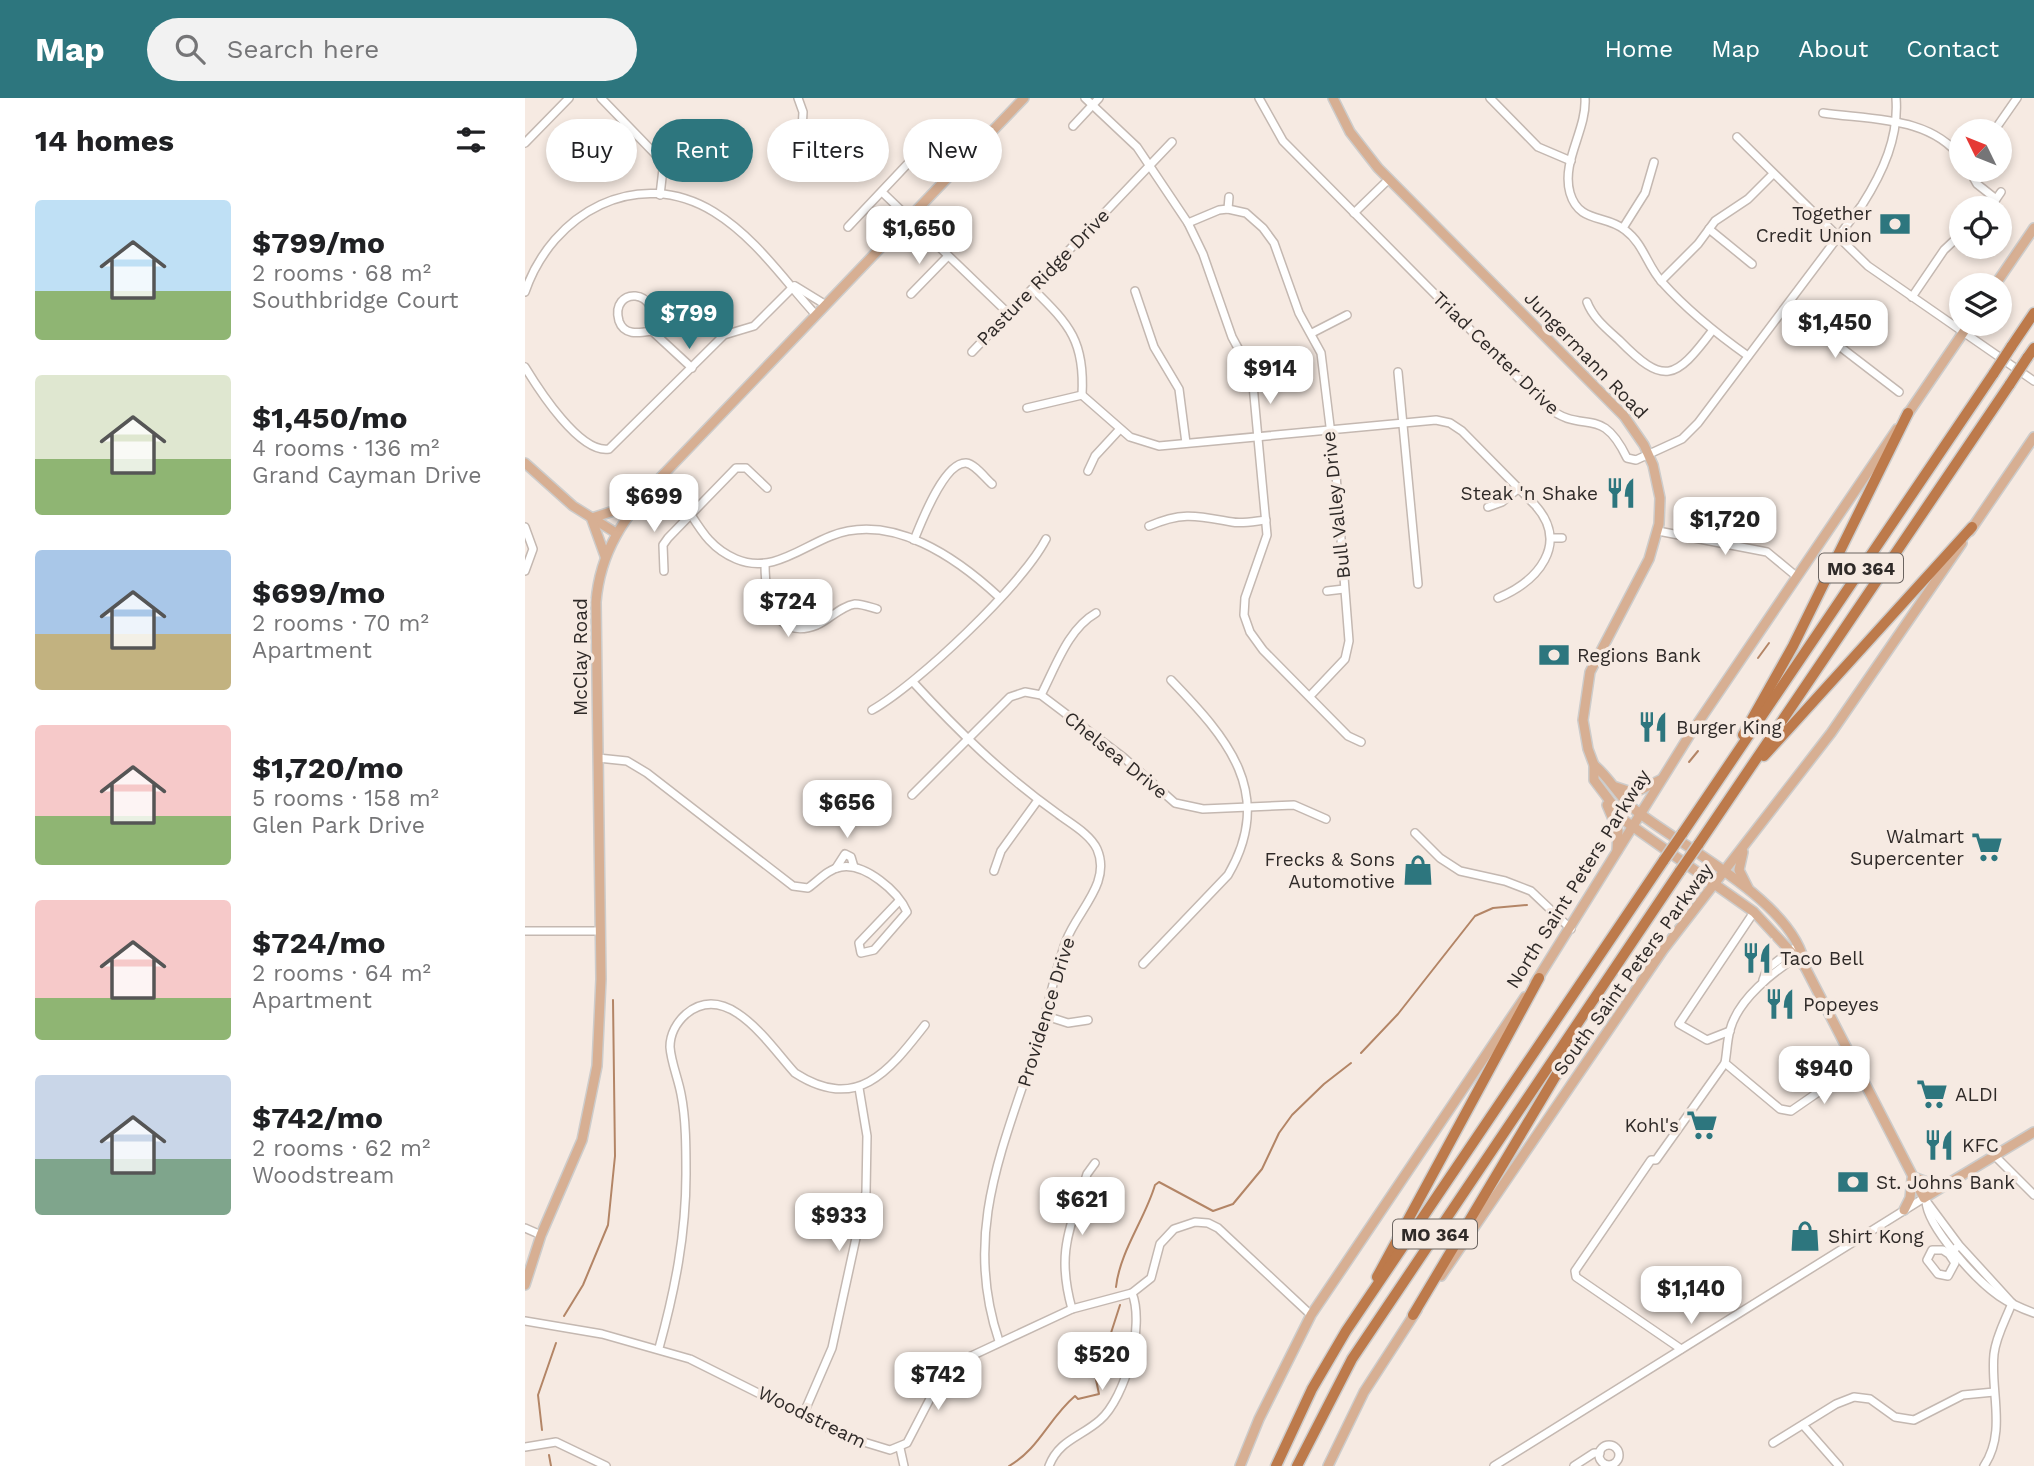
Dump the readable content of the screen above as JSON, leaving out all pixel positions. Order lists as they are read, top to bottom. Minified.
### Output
{"streets":{"highway":["MO 364"],"main road":["Jungermann Road","McClay Road","North Saint Peters Parkway","South Saint Peters Parkway"],"street":["Pasture Ridge Drive","Triad Center Drive","Bull Valley Drive","Chelsea Drive","Providence Drive","Woodstream"]},"crossings":[["Triad Center Drive","Jungermann Road"],["Jungermann Road","North Saint Peters Parkway"],["Jungermann Road","South Saint Peters Parkway"]],"places":{"bank":["Together Credit Union","Regions Bank","St. Johns Bank"],"restaurant":["Steak 'n Shake","Burger King","Taco Bell","Popeyes","KFC"],"supermarket":["Walmart Supercenter","ALDI","Kohl's"],"shop":["Frecks & Sons Automotive","Shirt Kong"]},"north":"top left","page":{"header":"Map","search":"Search here","nav":["Home","Map","About","Contact"],"heading":"14 homes","chip":["Buy","Rent","Filters","New"],"list":[{"name":"$799/mo","note":"2 rooms · 68 m² · Southbridge Court"},{"name":"$1,450/mo","note":"4 rooms · 136 m² · Grand Cayman Drive"},{"name":"$699/mo","note":"2 rooms · 70 m² · Apartment"},{"name":"$1,720/mo","note":"5 rooms · 158 m² · Glen Park Drive"},{"name":"$724/mo","note":"2 rooms · 64 m² · Apartment"},{"name":"$742/mo","note":"2 rooms · 62 m² · Woodstream"}],"price":["$1,650","$799","$1,450","$914","$699","$1,720","$724","$656","$940","$621","$933","$1,140","$520","$742"]}}
